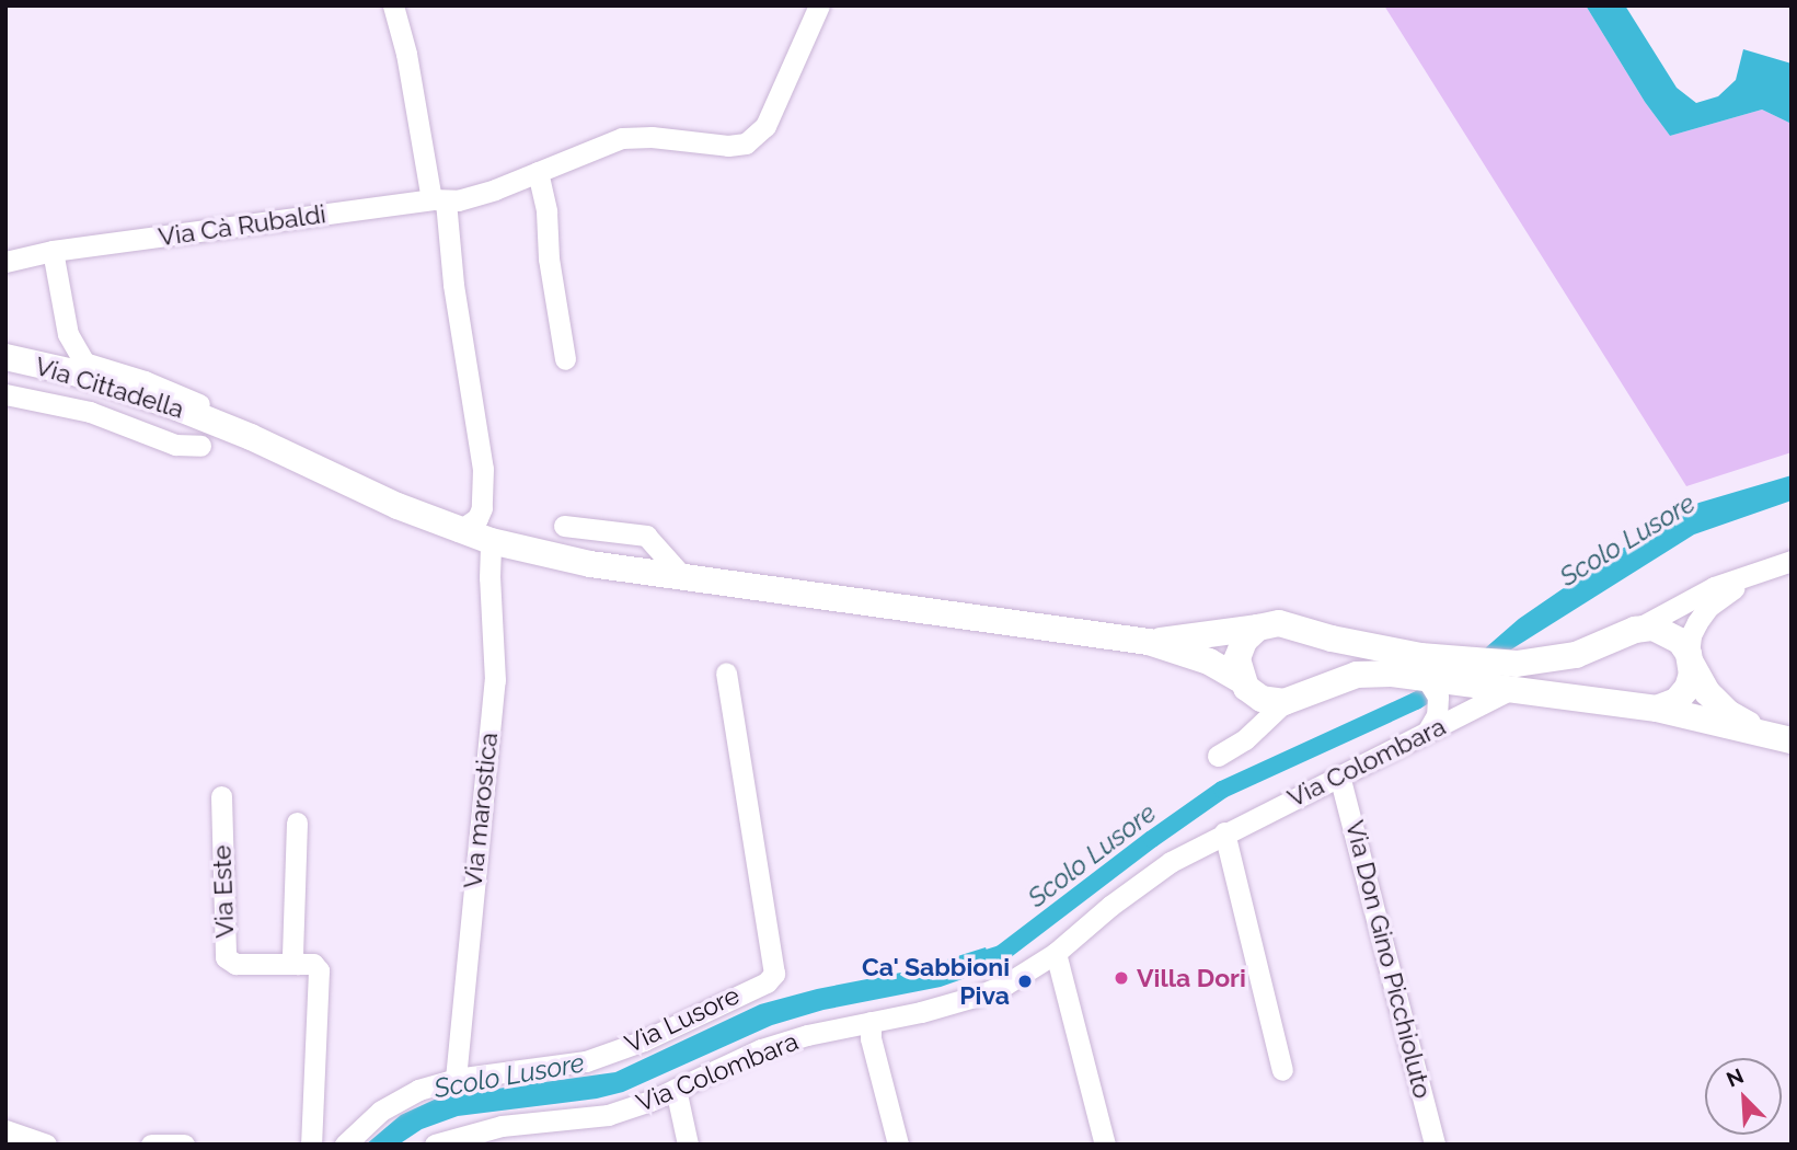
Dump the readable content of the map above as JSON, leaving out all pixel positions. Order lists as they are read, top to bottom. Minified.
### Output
{"streets":{"main road":["Via Cittadella"],"street":["Via Cà Rubaldi","Via Colombara","Via marostica","Via Este","Via Don Gino Picchioluto","Via Lusore"]},"crossings":[["Via Cittadella","Via marostica"],["Via Colombara","Via Don Gino Picchioluto"],["Via marostica","Via Lusore"]],"water":["Scolo Lusore"],"places":["Villa Dori","Ca' Sabbioni Piva"],"north":"top left"}
